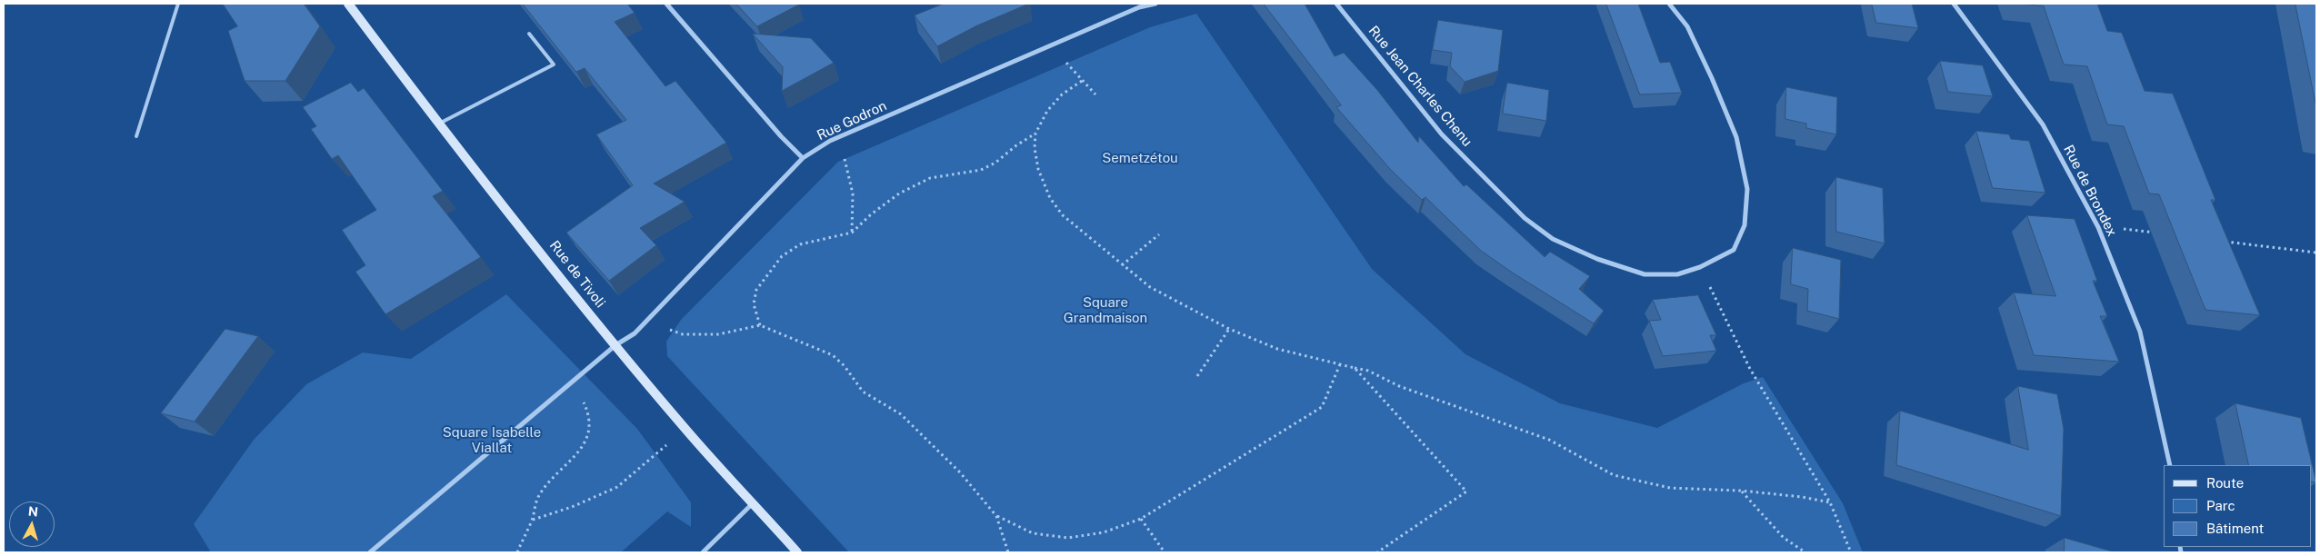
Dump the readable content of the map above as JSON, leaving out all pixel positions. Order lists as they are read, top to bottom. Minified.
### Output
{"streets":{"street":["Rue Jean Charles Chenu","Rue Godron","Rue de Brondex","Rue de Tivoli"]},"crossings":[["Rue Godron","Rue de Tivoli"]],"parks":["Semetzétou","Square Grandmaison","Square Isabelle Viallat"],"legend":["Route","Parc","Bâtiment"],"north":"top"}
